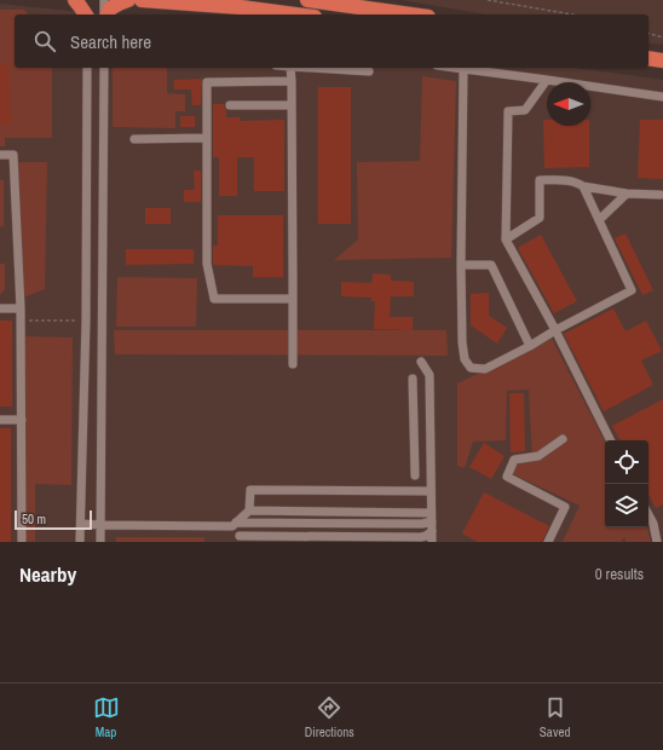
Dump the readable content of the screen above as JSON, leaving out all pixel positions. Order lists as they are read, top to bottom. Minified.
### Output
{"scale_bar":"50 m","north":"left","page":{"search":"Search here","scale":"50 m","heading":["Nearby","0 results"],"nav":["Map","Directions","Saved"]}}
